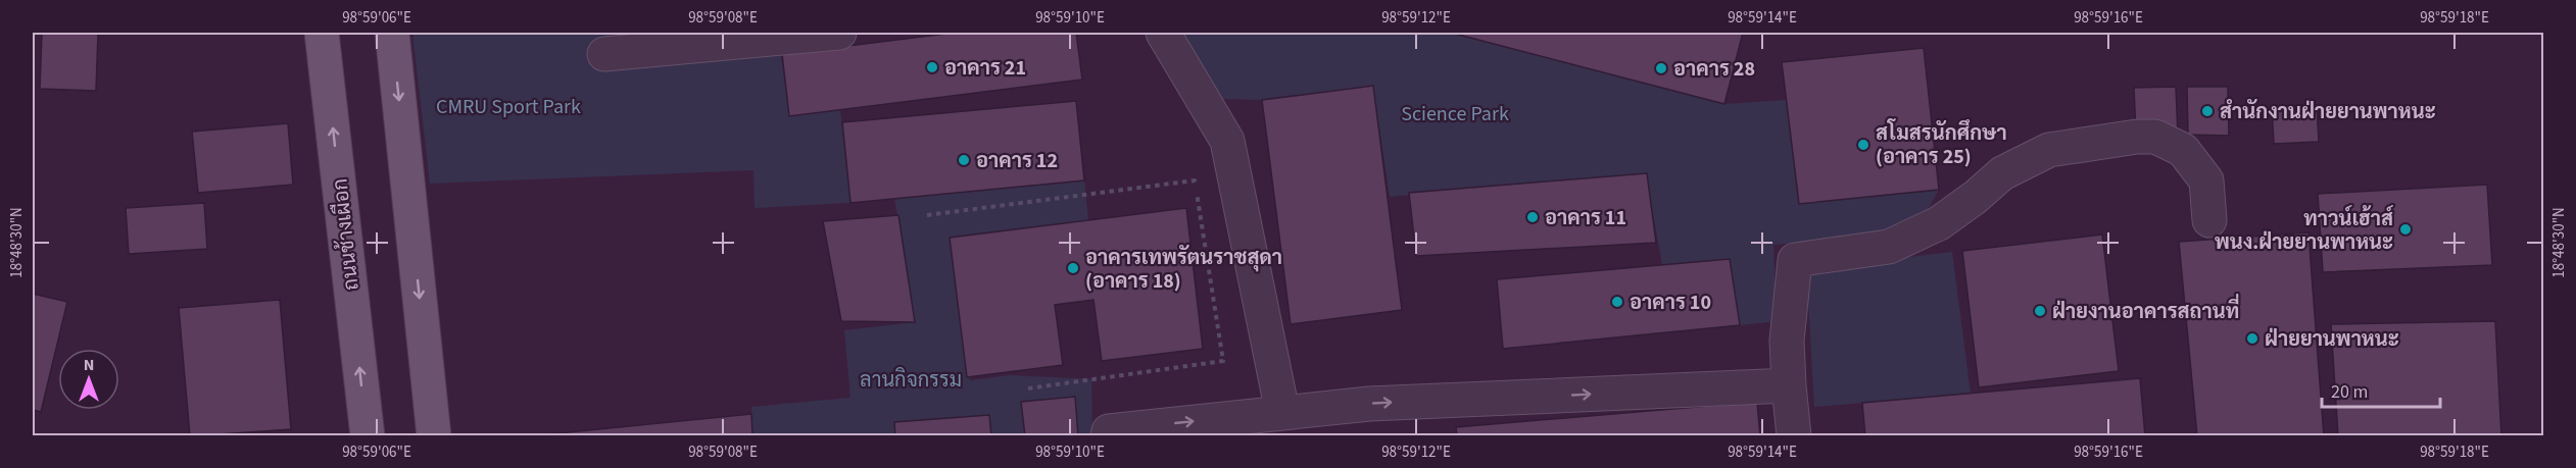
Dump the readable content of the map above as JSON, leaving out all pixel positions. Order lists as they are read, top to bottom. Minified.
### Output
{"streets":{"main road":["ถนนช้างเผือก"]},"parks":["CMRU Sport Park","Science Park","ลานกิจกรรม"],"places":["อาคาร 21","อาคาร 28","สำนักงานฝ่ายยานพาหนะ","สโมสรนักศึกษา (อาคาร 25)","อาคาร 12","อาคาร 11","ทาวน์เฮ้าส์ พนง.ฝ่ายยานพาหนะ","อาคารเทพรัตนราชสุดา (อาคาร 18)","อาคาร 10","ฝ่ายงานอาคารสถานที่","ฝ่ายยานพาหนะ"],"scale_bar":"20 m","north":"top","coordinates":["98°59'06\"E","98°59'08\"E","98°59'10\"E","98°59'12\"E","98°59'14\"E","98°59'16\"E","98°59'18\"E","18°48'30\"N"]}
